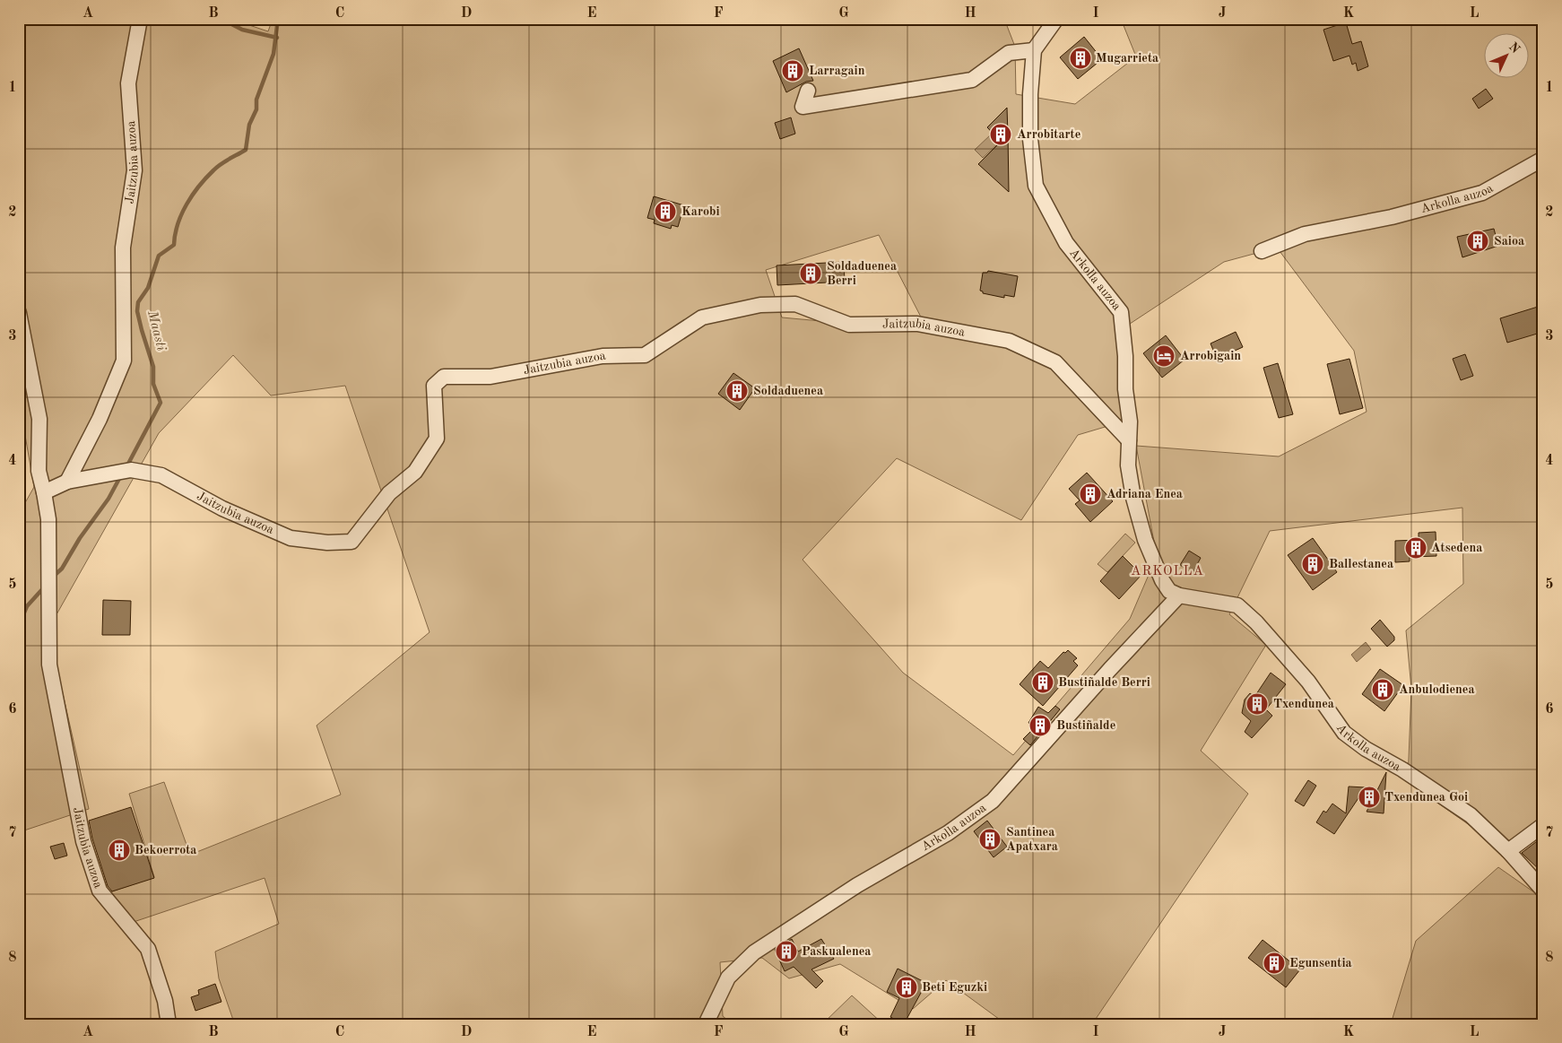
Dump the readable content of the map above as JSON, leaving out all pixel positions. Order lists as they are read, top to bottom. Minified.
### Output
{"streets":{"street":["Jaitzubia auzoa","Arkolla auzoa"]},"crossings":[["Jaitzubia auzoa","Arkolla auzoa"]],"districts":["ARKOLLA"],"water":["Maasti"],"places":{"building":["Mugarrieta","Larragain","Arrobitarte","Karobi","Saioa","Soldaduenea Berri","Soldaduenea","Adriana Enea","Atsedena","Ballestanea","Bustiñalde Berri","Anbulodienea","Txendunea","Bustiñalde","Txendunea Goi","Santinea Apatxara","Bekoerrota","Paskualenea","Egunsentia","Beti Eguzki"],"hotel":["Arrobigain"]},"north":"top right","grid":{"columns":["A","B","C","D","E","F","G","H","I","J","K","L"],"rows":["1","2","3","4","5","6","7","8"]}}
